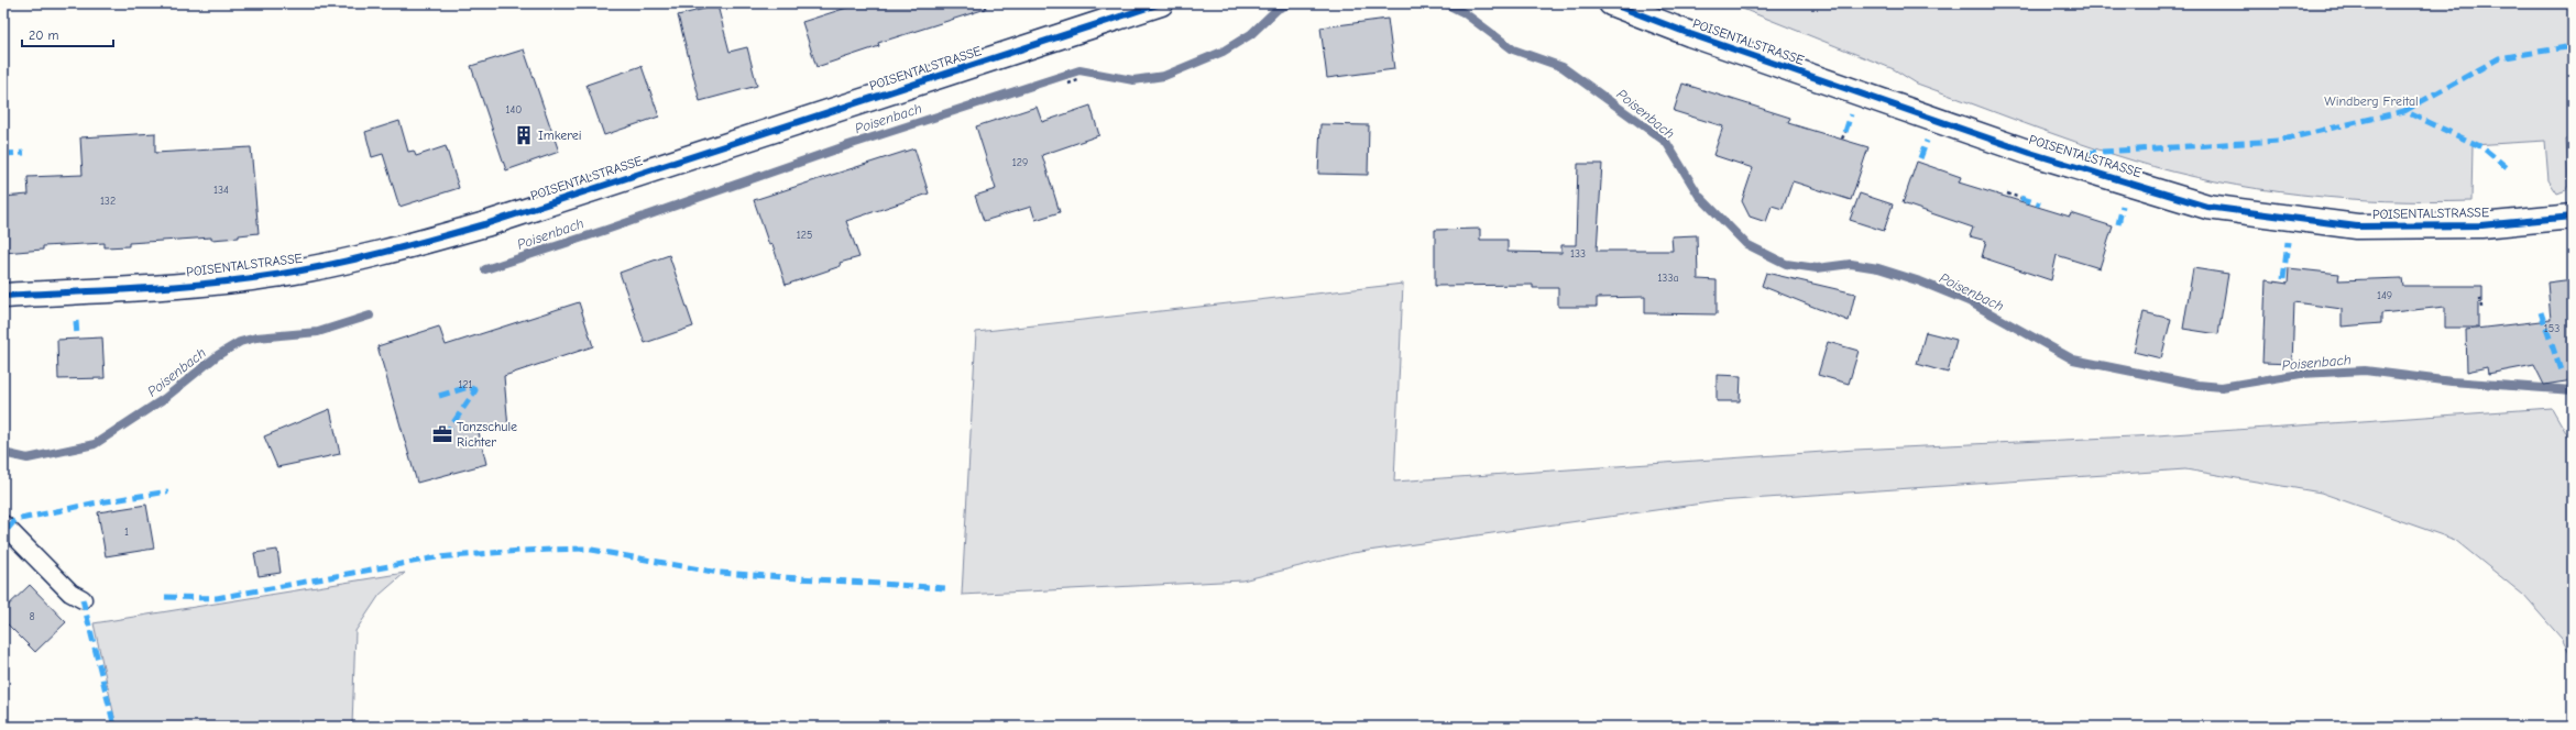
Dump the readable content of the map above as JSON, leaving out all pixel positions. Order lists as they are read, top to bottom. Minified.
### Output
{"streets":{"main road":["POISENTALSTRASSE"]},"water":["Poisenbach"],"parks":["Windberg Freital"],"places":{"building":["Imkerei"],"office":["Tanzschule Richter"]},"house_numbers":["140","129","134","132","125","133","133a","149","153","121","1","8"],"scale_bar":"20 m"}
